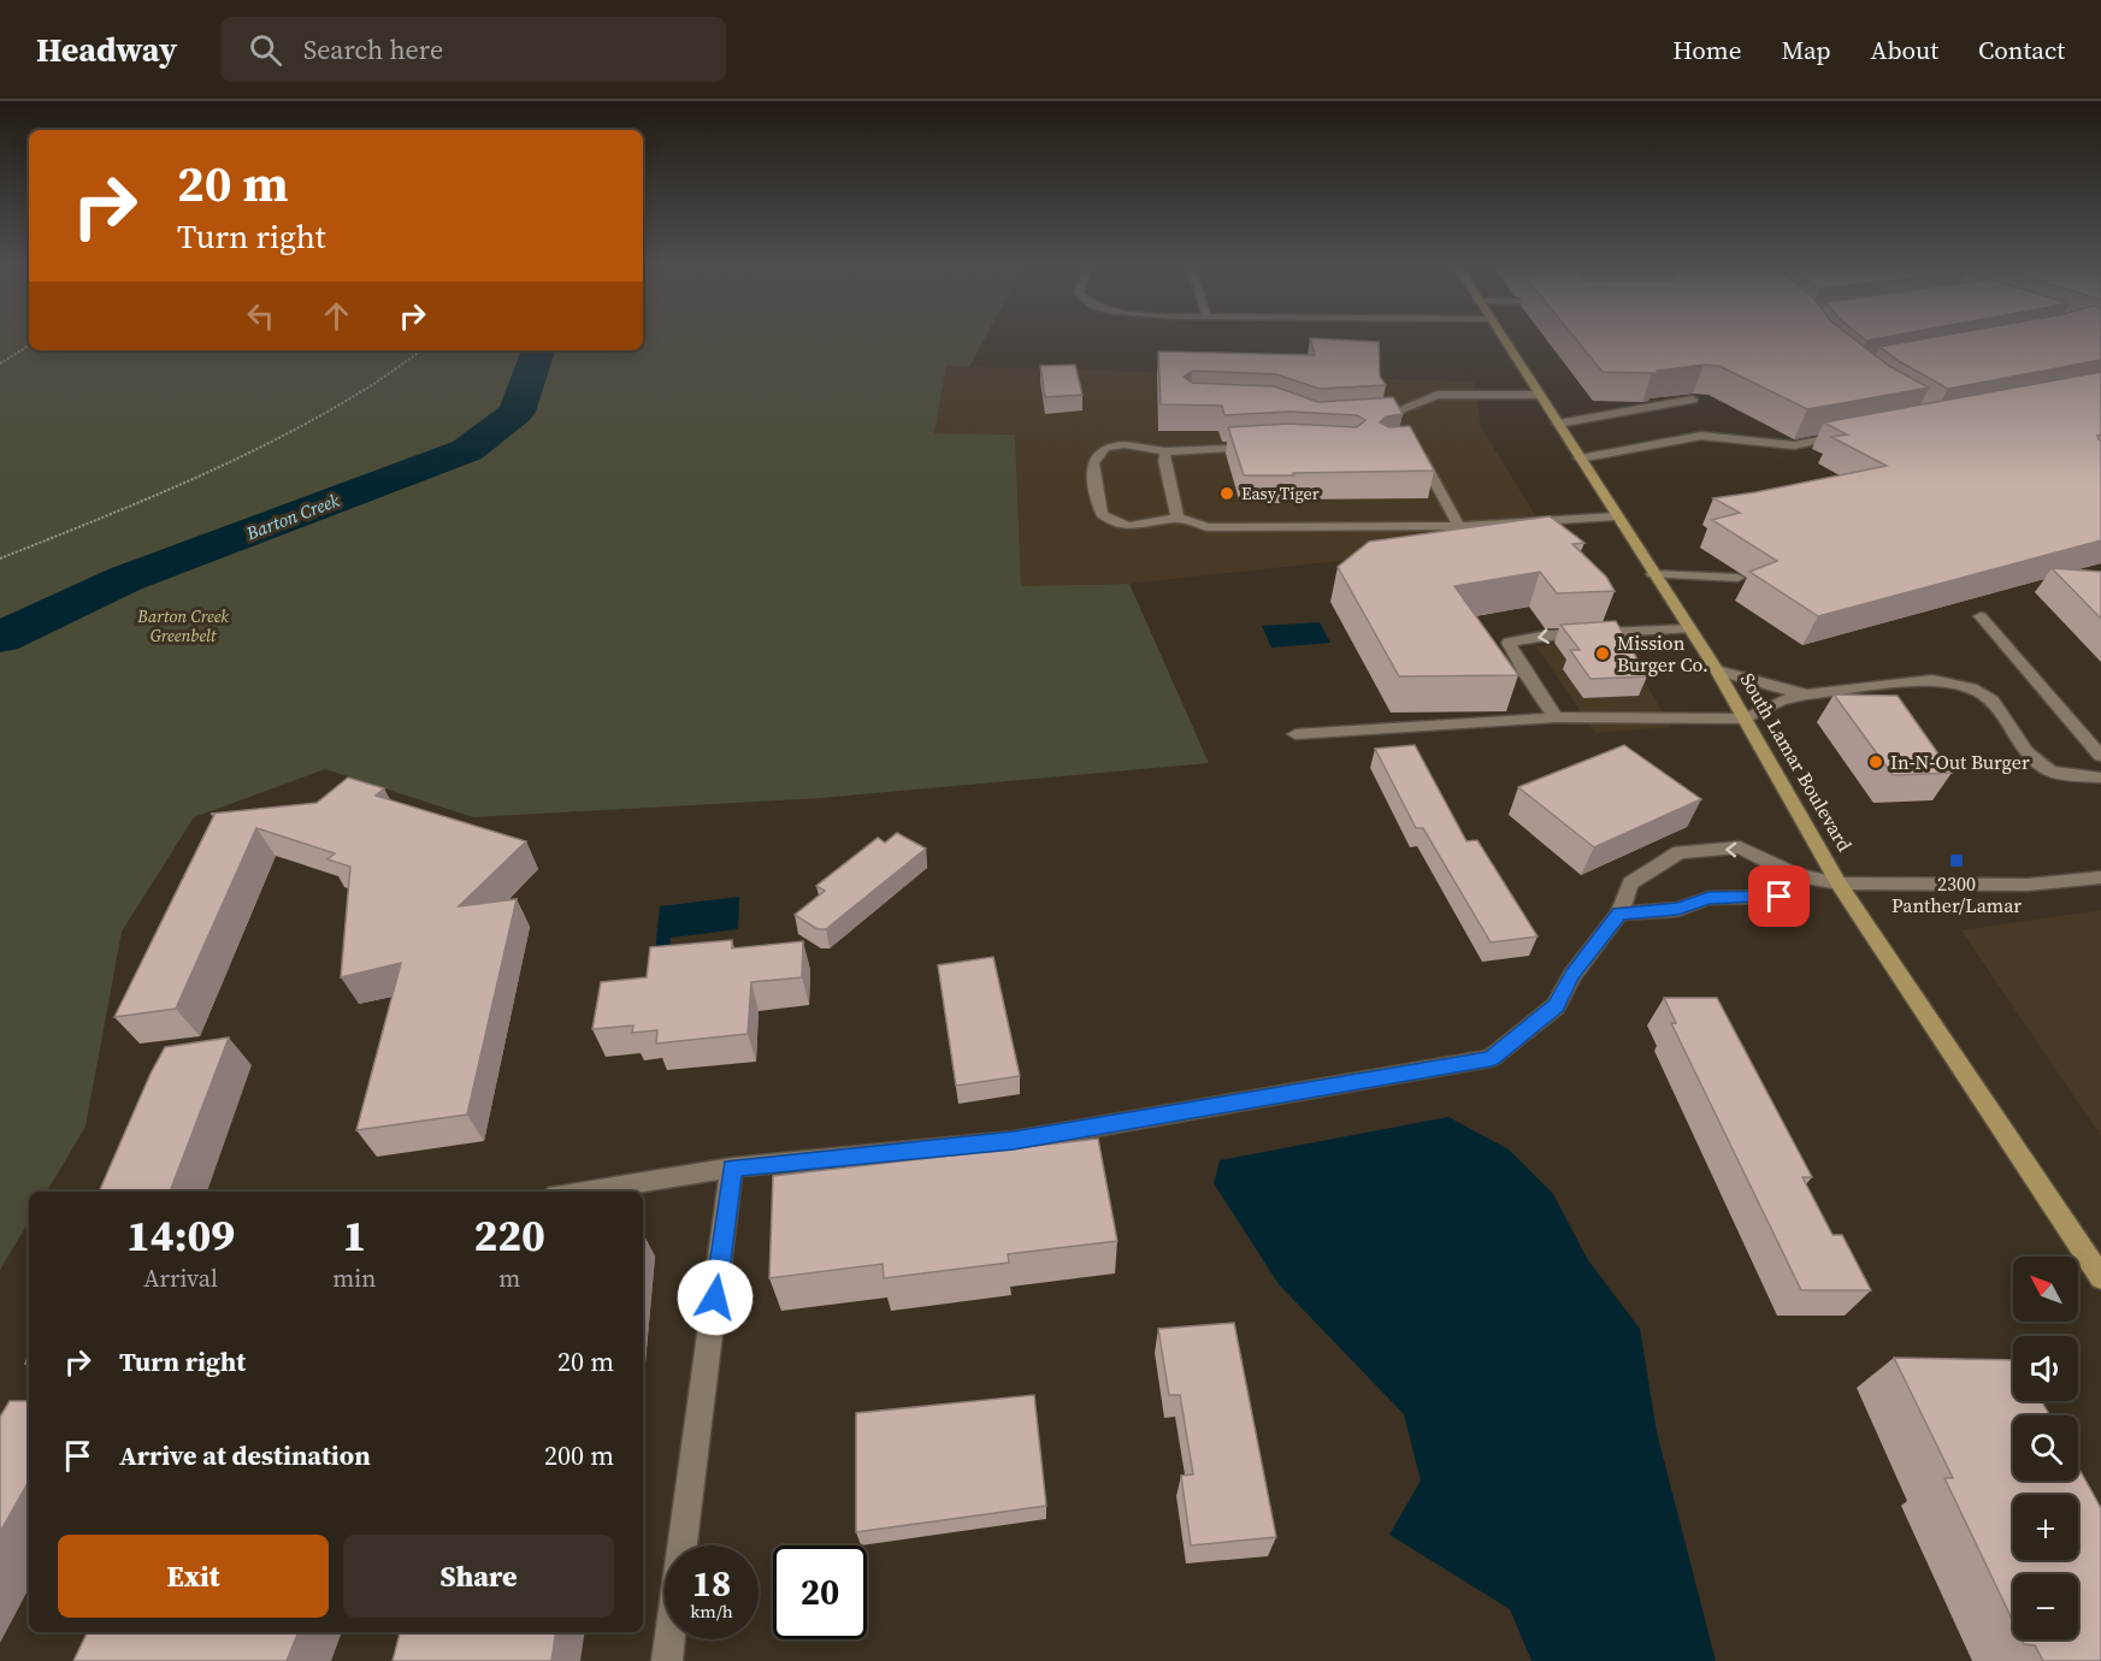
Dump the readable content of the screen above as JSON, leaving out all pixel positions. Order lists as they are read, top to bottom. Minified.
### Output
{"streets":{"main road":["South Lamar Boulevard"]},"water":["Barton Creek"],"parks":["Barton Creek Greenbelt"],"places":{"other":["Easy Tiger","Mission Burger Co.","In-N-Out Burger"],"transit":["2300 Panther/Lamar"]},"north":"top left","page":{"header":"Headway","search":"Search here","nav":["Home","Map","About","Contact"],"turn":["20 m","Turn right"],"eta":["14:09","Arrival","1","min","220","m"],"map_buttons":["+","−"],"list":[{"name":"Turn right","value":"20 m"},{"name":"Arrive at destination","value":"200 m"}],"buttons":["Exit","Share"],"speed":"18 km/h","limit":"20"}}
